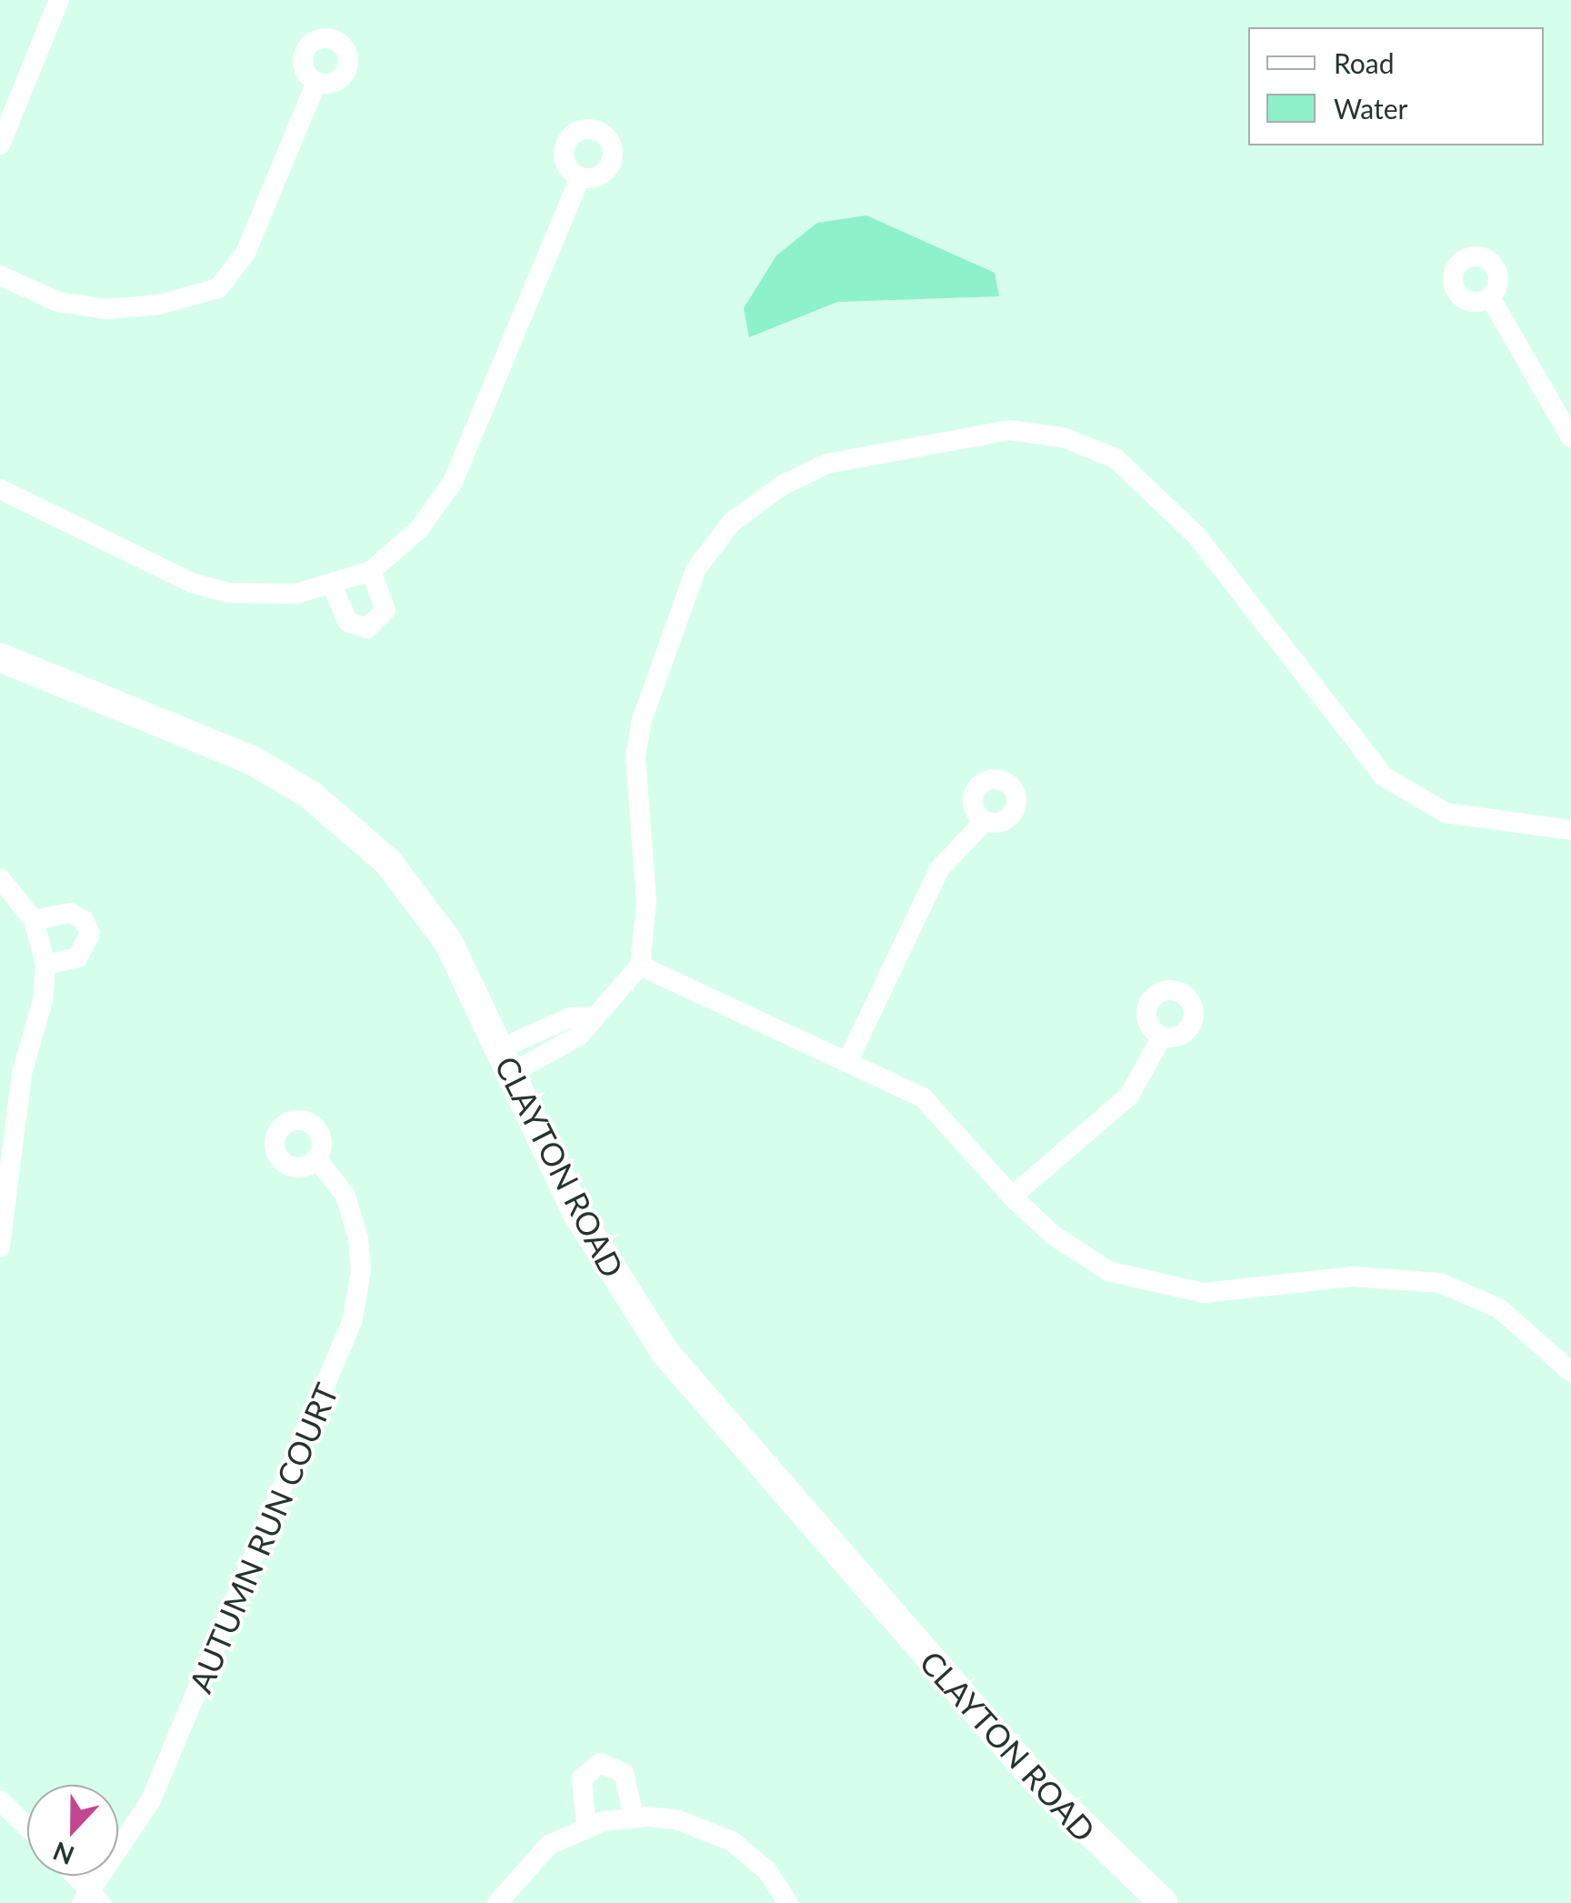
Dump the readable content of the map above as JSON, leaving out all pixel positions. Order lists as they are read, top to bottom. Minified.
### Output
{"streets":{"main road":["CLAYTON ROAD"],"street":["AUTUMN RUN COURT"]},"legend":["Road","Water"],"north":"bottom"}
